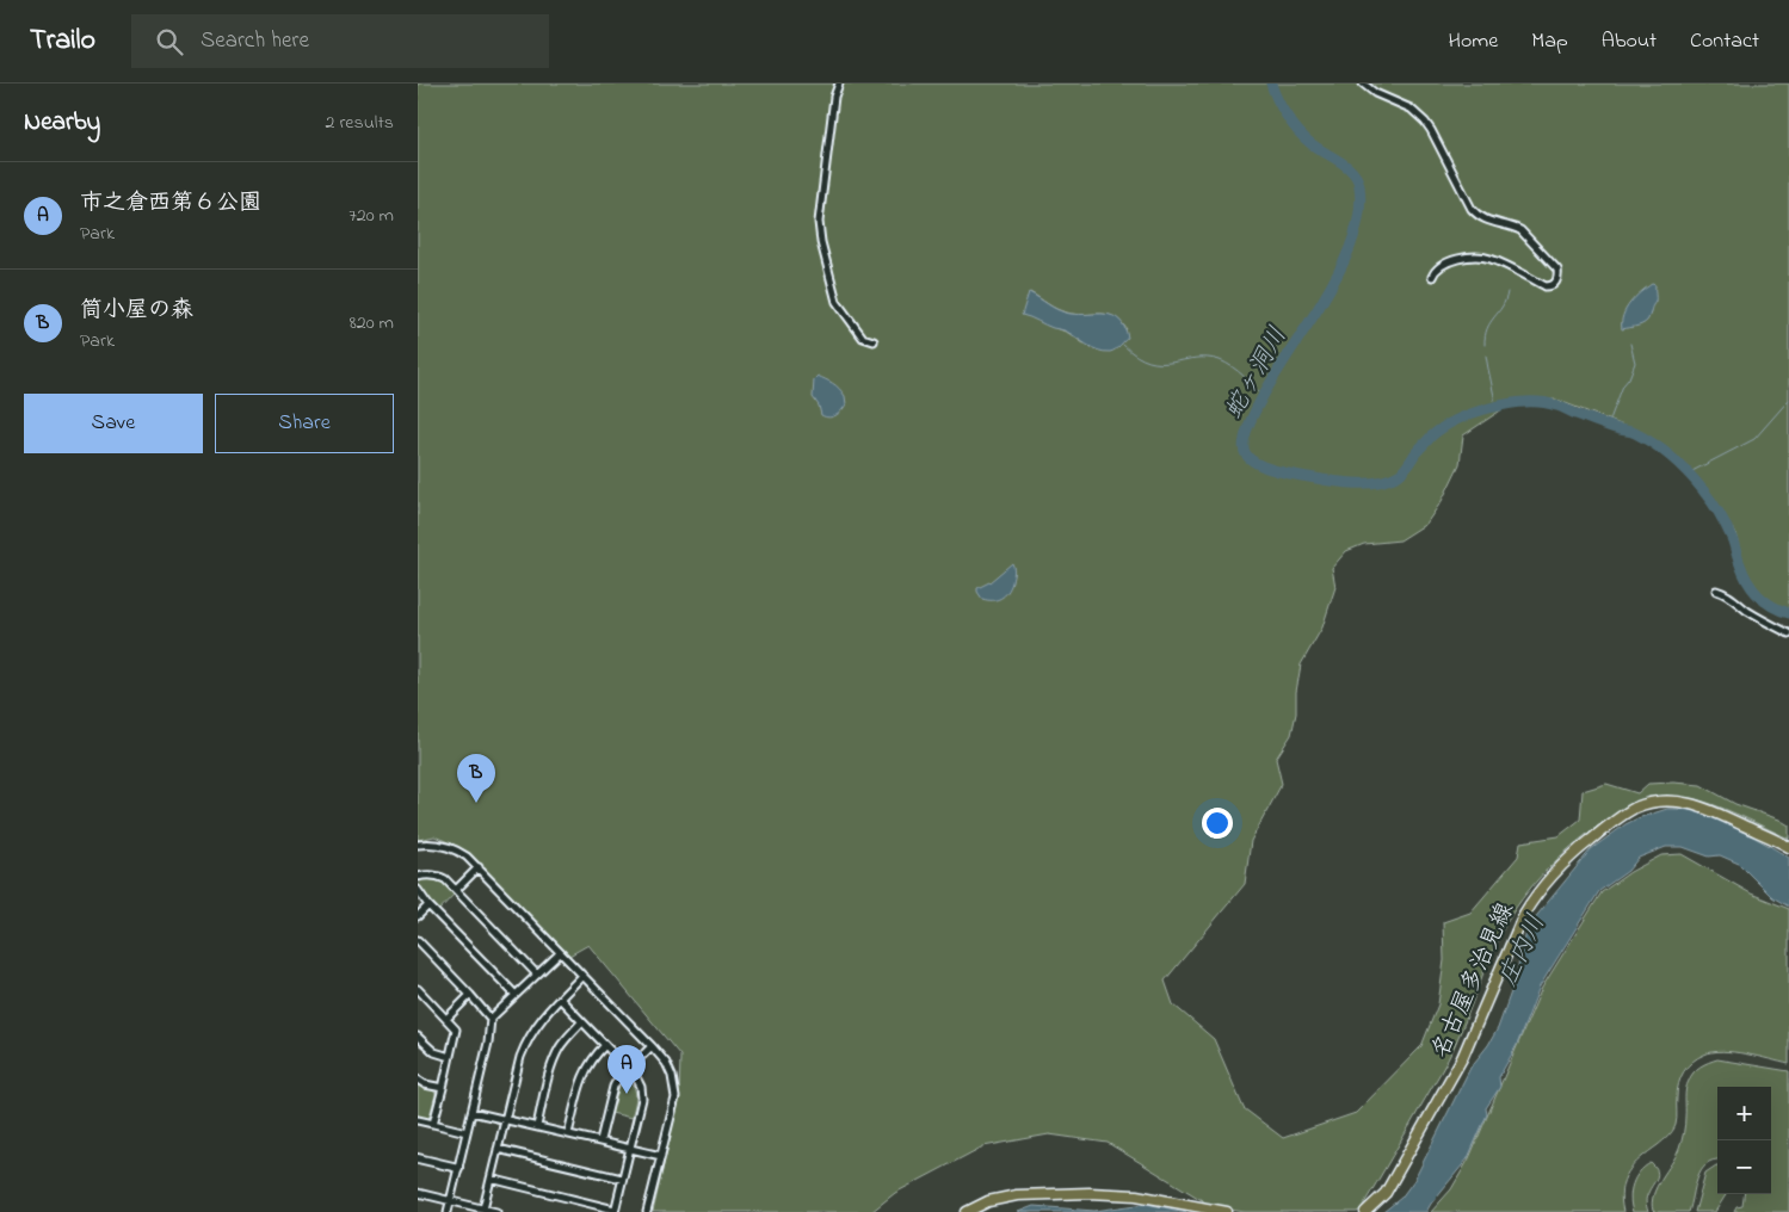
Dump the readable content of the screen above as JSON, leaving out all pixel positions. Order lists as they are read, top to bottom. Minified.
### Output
{"streets":{"main road":["名古屋多治見線"]},"water":["蛇ヶ洞川","庄内川"],"page":{"header":"Trailo","search":"Search here","nav":["Home","Map","About","Contact"],"heading":["Nearby","2 results"],"list":[{"mark":"A","name":"市之倉西第６公園","note":"Park","value":"720 m"},{"mark":"B","name":"筒小屋の森","note":"Park","value":"820 m"}],"buttons":["Save","Share"],"pins":["B","A"],"map_buttons":["+","−"]}}
